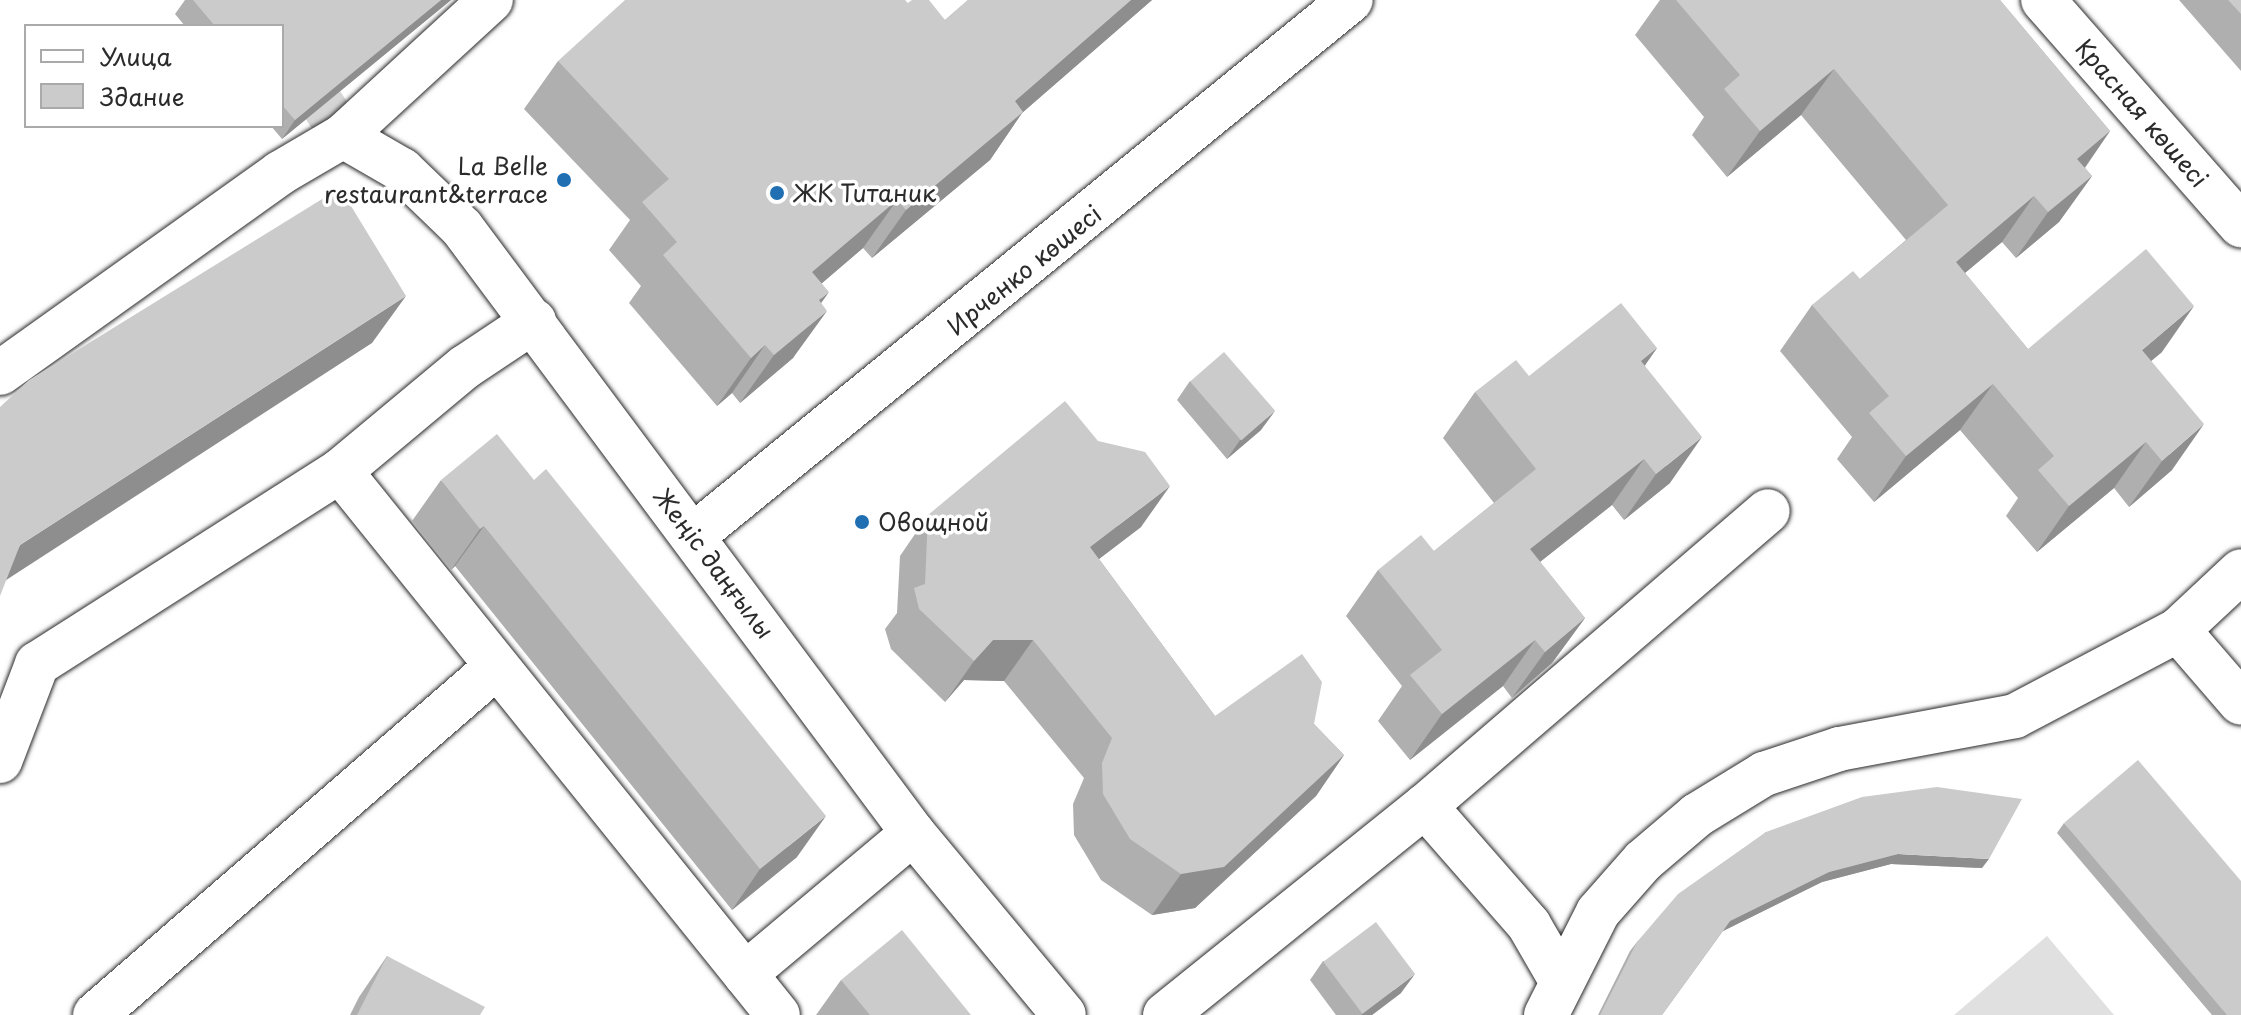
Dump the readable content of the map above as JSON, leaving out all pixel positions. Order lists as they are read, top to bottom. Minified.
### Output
{"streets":{"street":["Красная көшесі","Ирченко көшесі","Жеңіс даңғылы"]},"crossings":[["Ирченко көшесі","Жеңіс даңғылы"]],"places":["La Belle restaurant&terrace","ЖК Титаник","Овощной"],"legend":["Улица","Здание"]}
